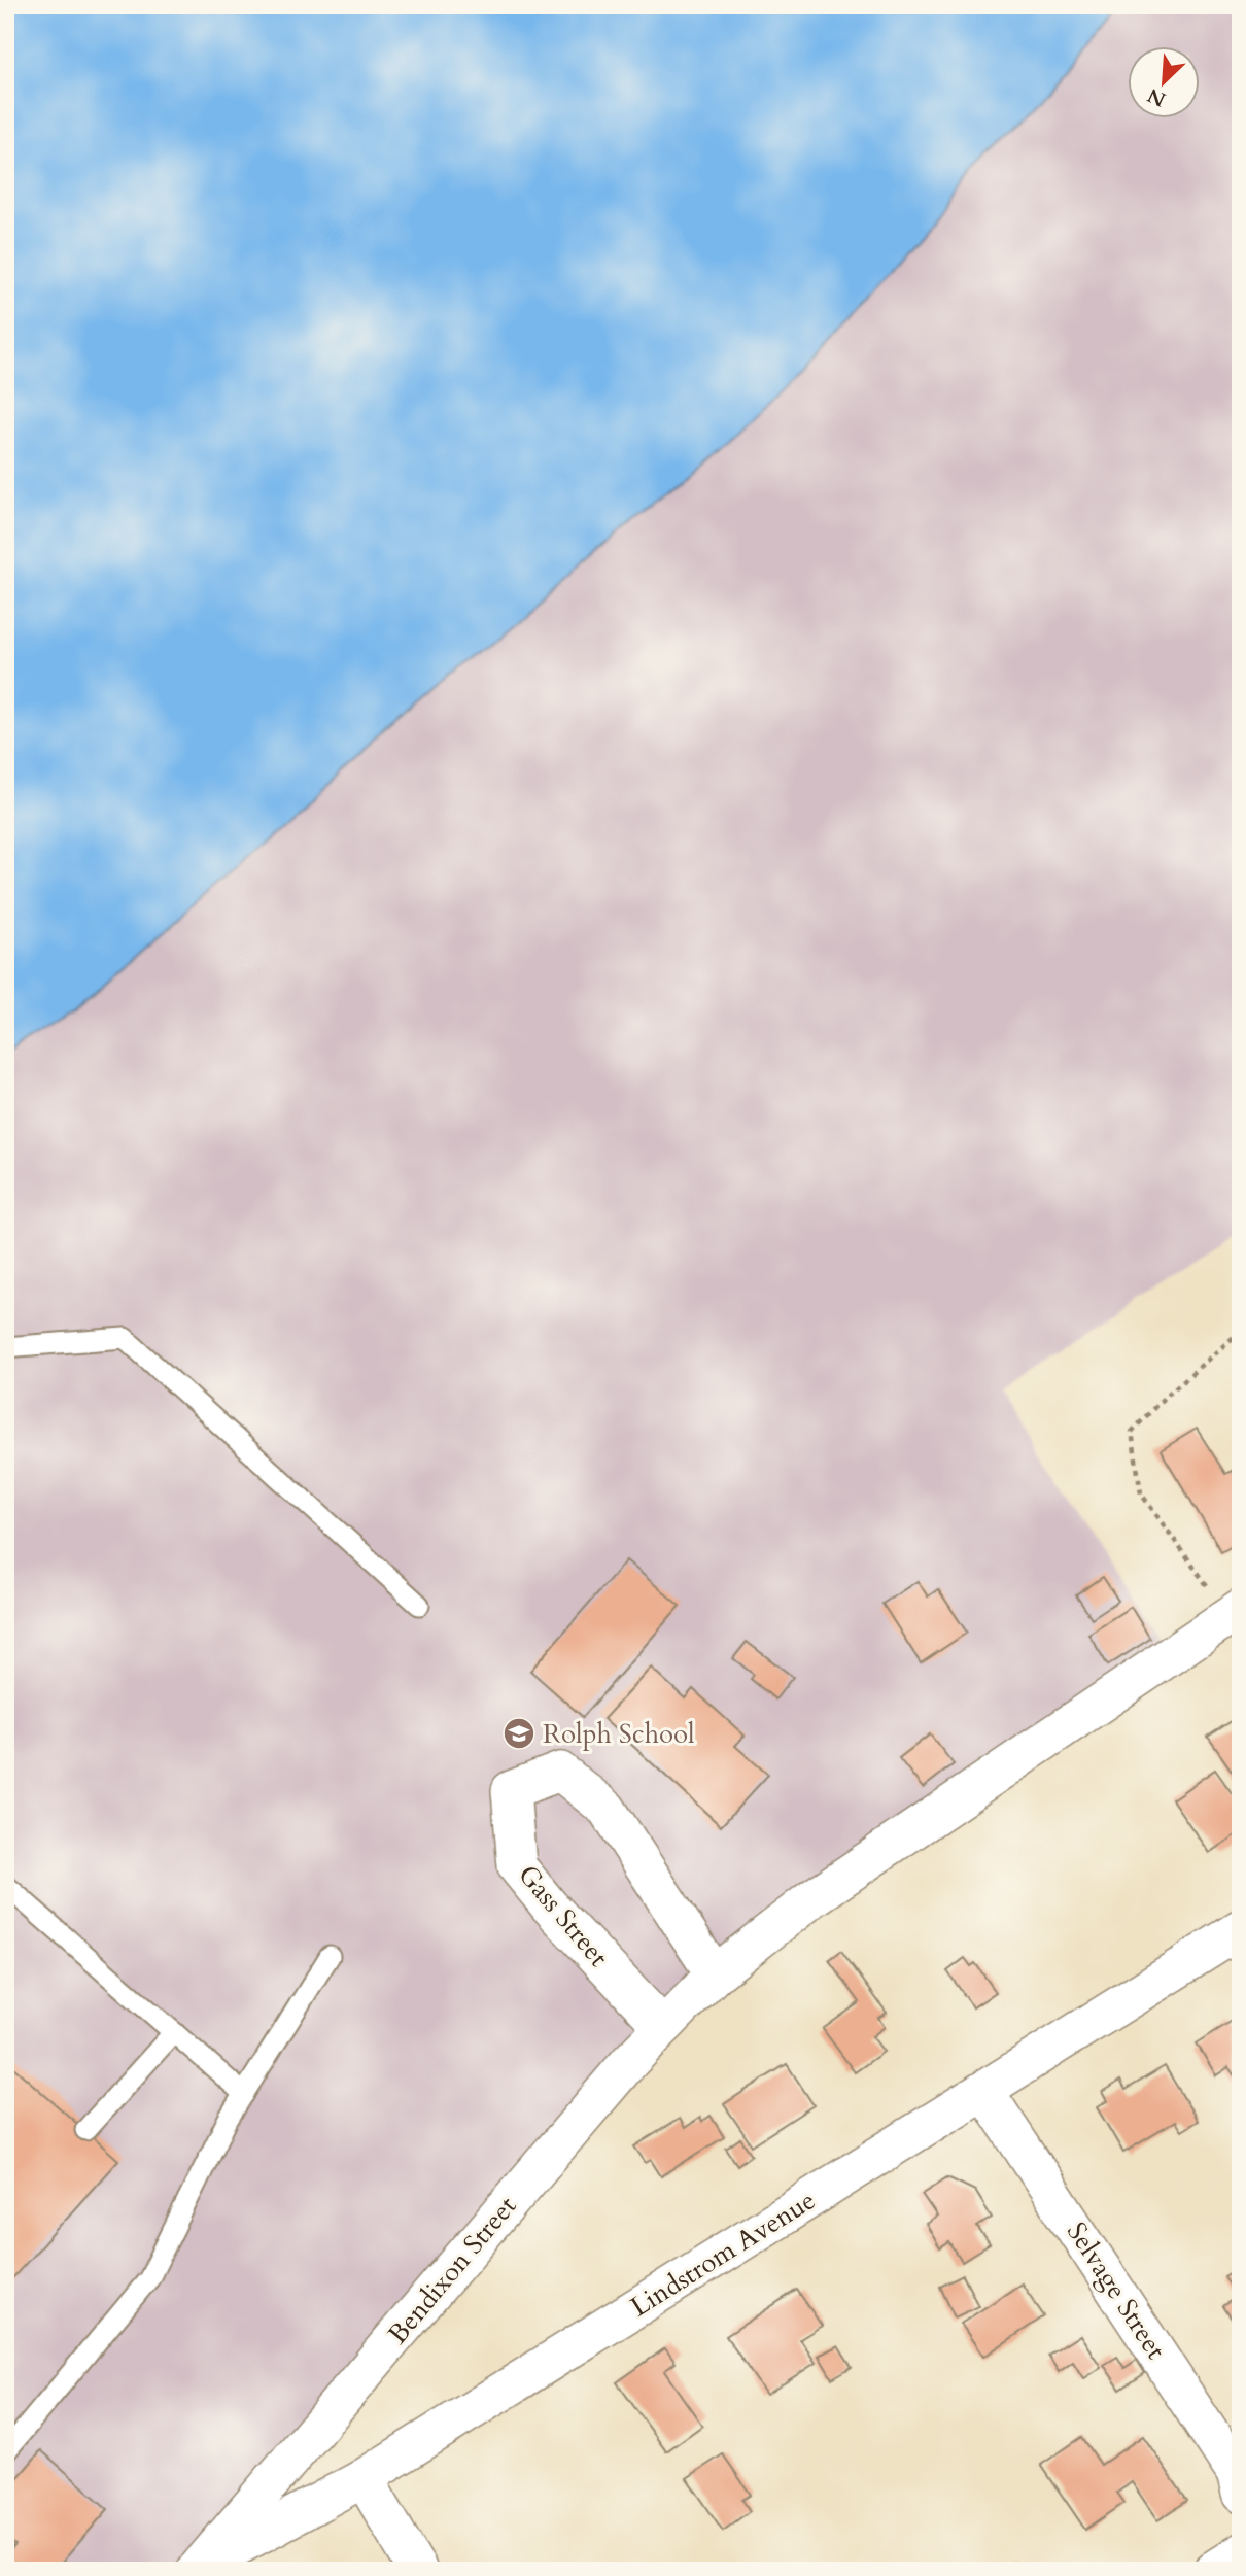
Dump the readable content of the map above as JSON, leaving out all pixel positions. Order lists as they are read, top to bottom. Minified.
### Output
{"streets":{"street":["Gass Street","Lindstrom Avenue","Bendixon Street","Selvage Street"]},"crossings":[["Gass Street","Bendixon Street"],["Lindstrom Avenue","Bendixon Street"],["Lindstrom Avenue","Selvage Street"]],"places":{"school or university":["Rolph School"]},"north":"bottom left"}
